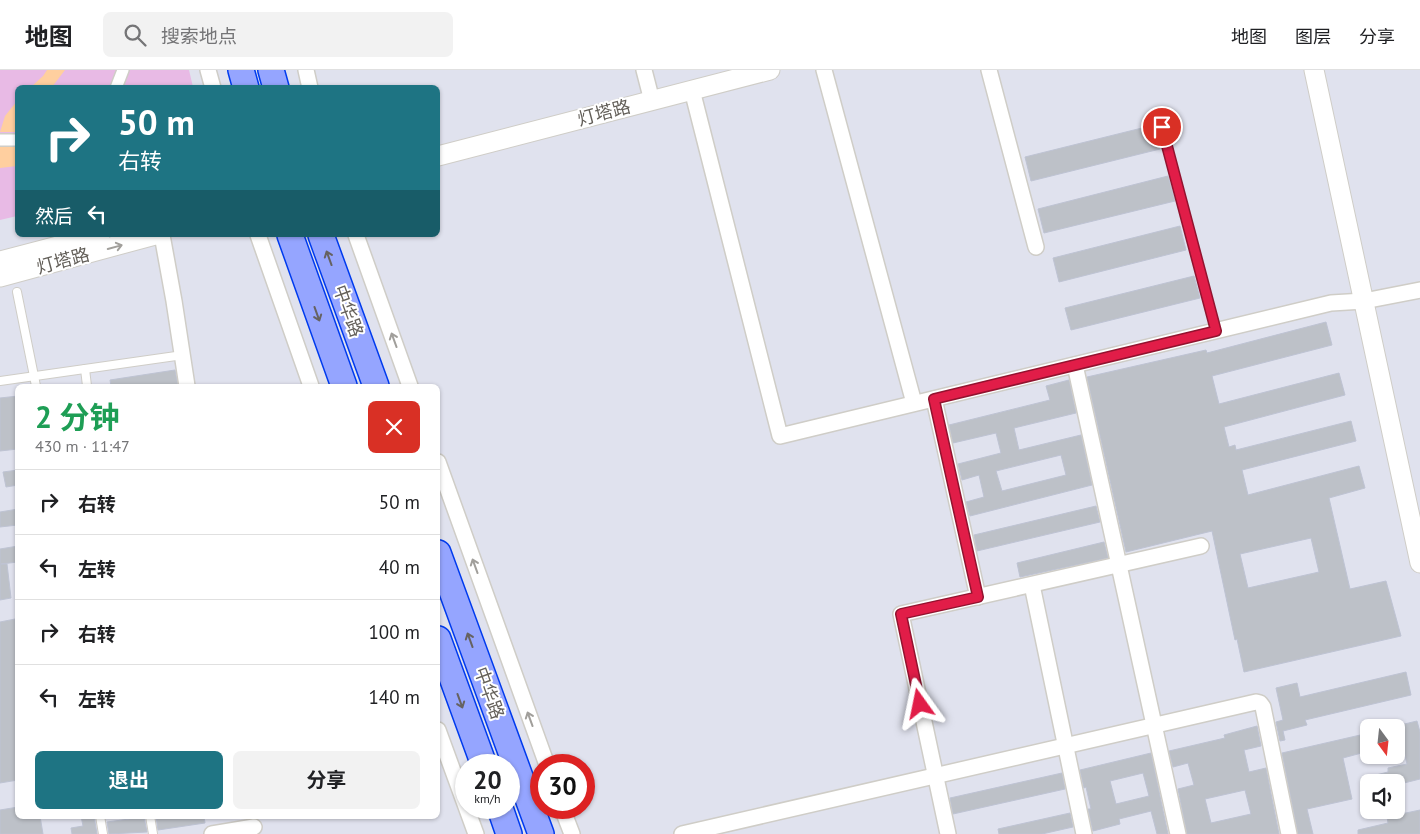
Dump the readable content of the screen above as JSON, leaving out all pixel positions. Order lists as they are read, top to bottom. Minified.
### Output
{"streets":{"highway":["中华路"],"street":["灯塔路"]},"north":"bottom","page":{"header":"地图","search":"搜索地点","nav":["地图","图层","分享"],"turn":["50 m","右转"],"then":"然后","heading":["2 分钟","430 m · 11:47"],"list":[{"name":"右转","value":"50 m"},{"name":"左转","value":"40 m"},{"name":"右转","value":"100 m"},{"name":"左转","value":"140 m"}],"buttons":["退出","分享"],"speed":"20 km/h","limit":"30"}}
